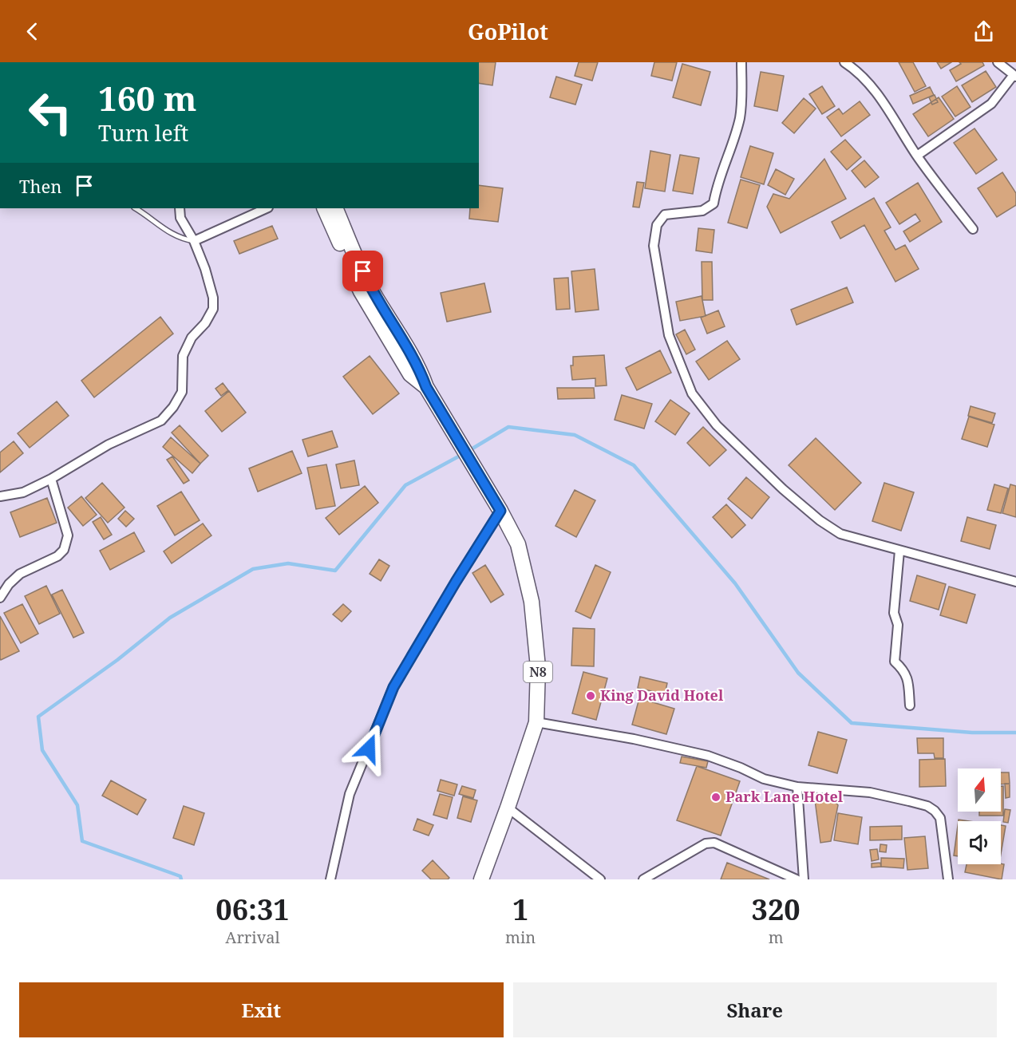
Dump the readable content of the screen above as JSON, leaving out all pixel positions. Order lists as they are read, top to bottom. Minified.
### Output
{"streets":{"highway":["N8"]},"places":["King David Hotel","Park Lane Hotel"],"north":"top","page":{"header":"GoPilot","turn":["160 m","Turn left"],"then":"Then","eta":["06:31","Arrival","1","min","320","m"],"buttons":["Exit","Share"]}}
